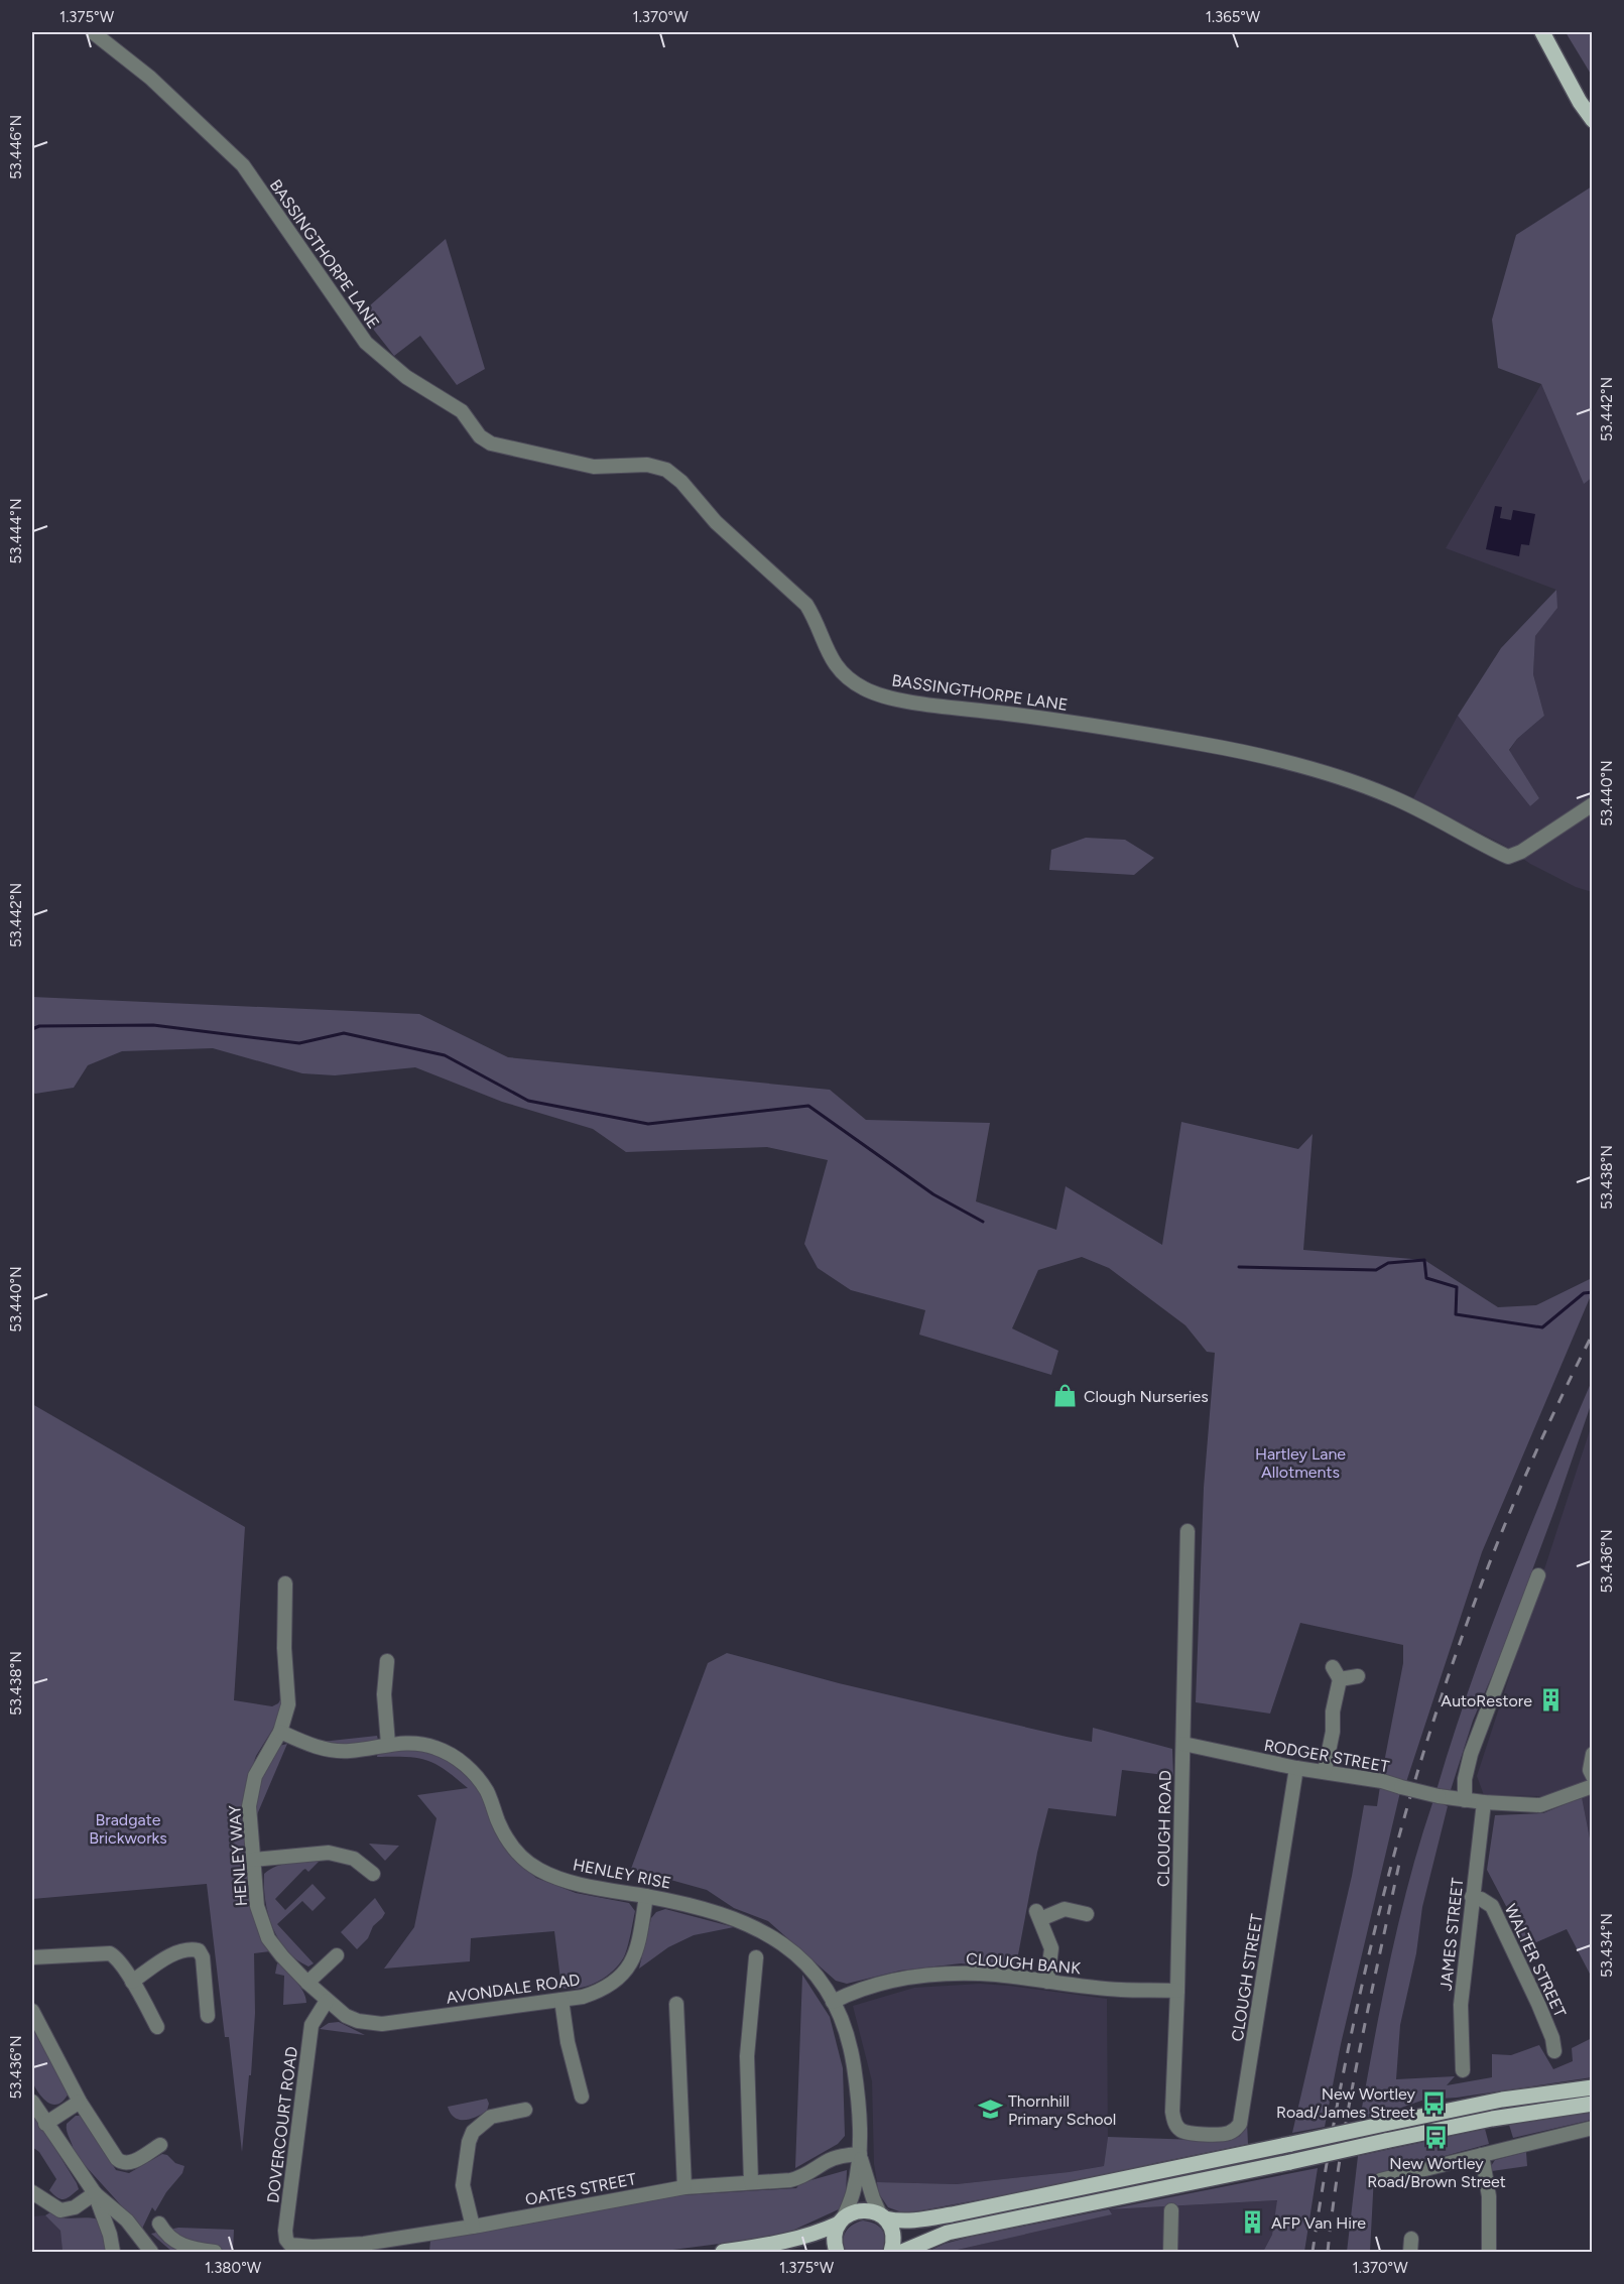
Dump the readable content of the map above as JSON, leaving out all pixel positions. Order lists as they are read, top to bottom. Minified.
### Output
{"streets":{"street":["BASSINGTHORPE LANE","RODGER STREET","CLOUGH ROAD","HENLEY WAY","HENLEY RISE","JAMES STREET","WALTER STREET","CLOUGH BANK","CLOUGH STREET","AVONDALE ROAD","DOVERCOURT ROAD","OATES STREET"]},"crossings":[["RODGER STREET","CLOUGH ROAD"],["RODGER STREET","JAMES STREET"],["RODGER STREET","CLOUGH STREET"],["CLOUGH ROAD","CLOUGH BANK"],["CLOUGH ROAD","CLOUGH STREET"],["HENLEY WAY","HENLEY RISE"],["HENLEY WAY","AVONDALE ROAD"],["HENLEY WAY","DOVERCOURT ROAD"],["HENLEY RISE","CLOUGH BANK"],["HENLEY RISE","AVONDALE ROAD"],["HENLEY RISE","OATES STREET"],["JAMES STREET","WALTER STREET"],["AVONDALE ROAD","DOVERCOURT ROAD"],["DOVERCOURT ROAD","OATES STREET"]],"parks":["Hartley Lane Allotments","Bradgate Brickworks"],"places":{"shop":["Clough Nurseries"],"building":["AutoRestore","AFP Van Hire"],"bus stop":["New Wortley Road/James Street","New Wortley Road/Brown Street"],"school or university":["Thornhill Primary School"]},"coordinates":["1.375°W","1.370°W","1.365°W","53.446°N","53.442°N","53.444°N","53.440°N","53.438°N","53.436°N","53.434°N","1.380°W"]}
